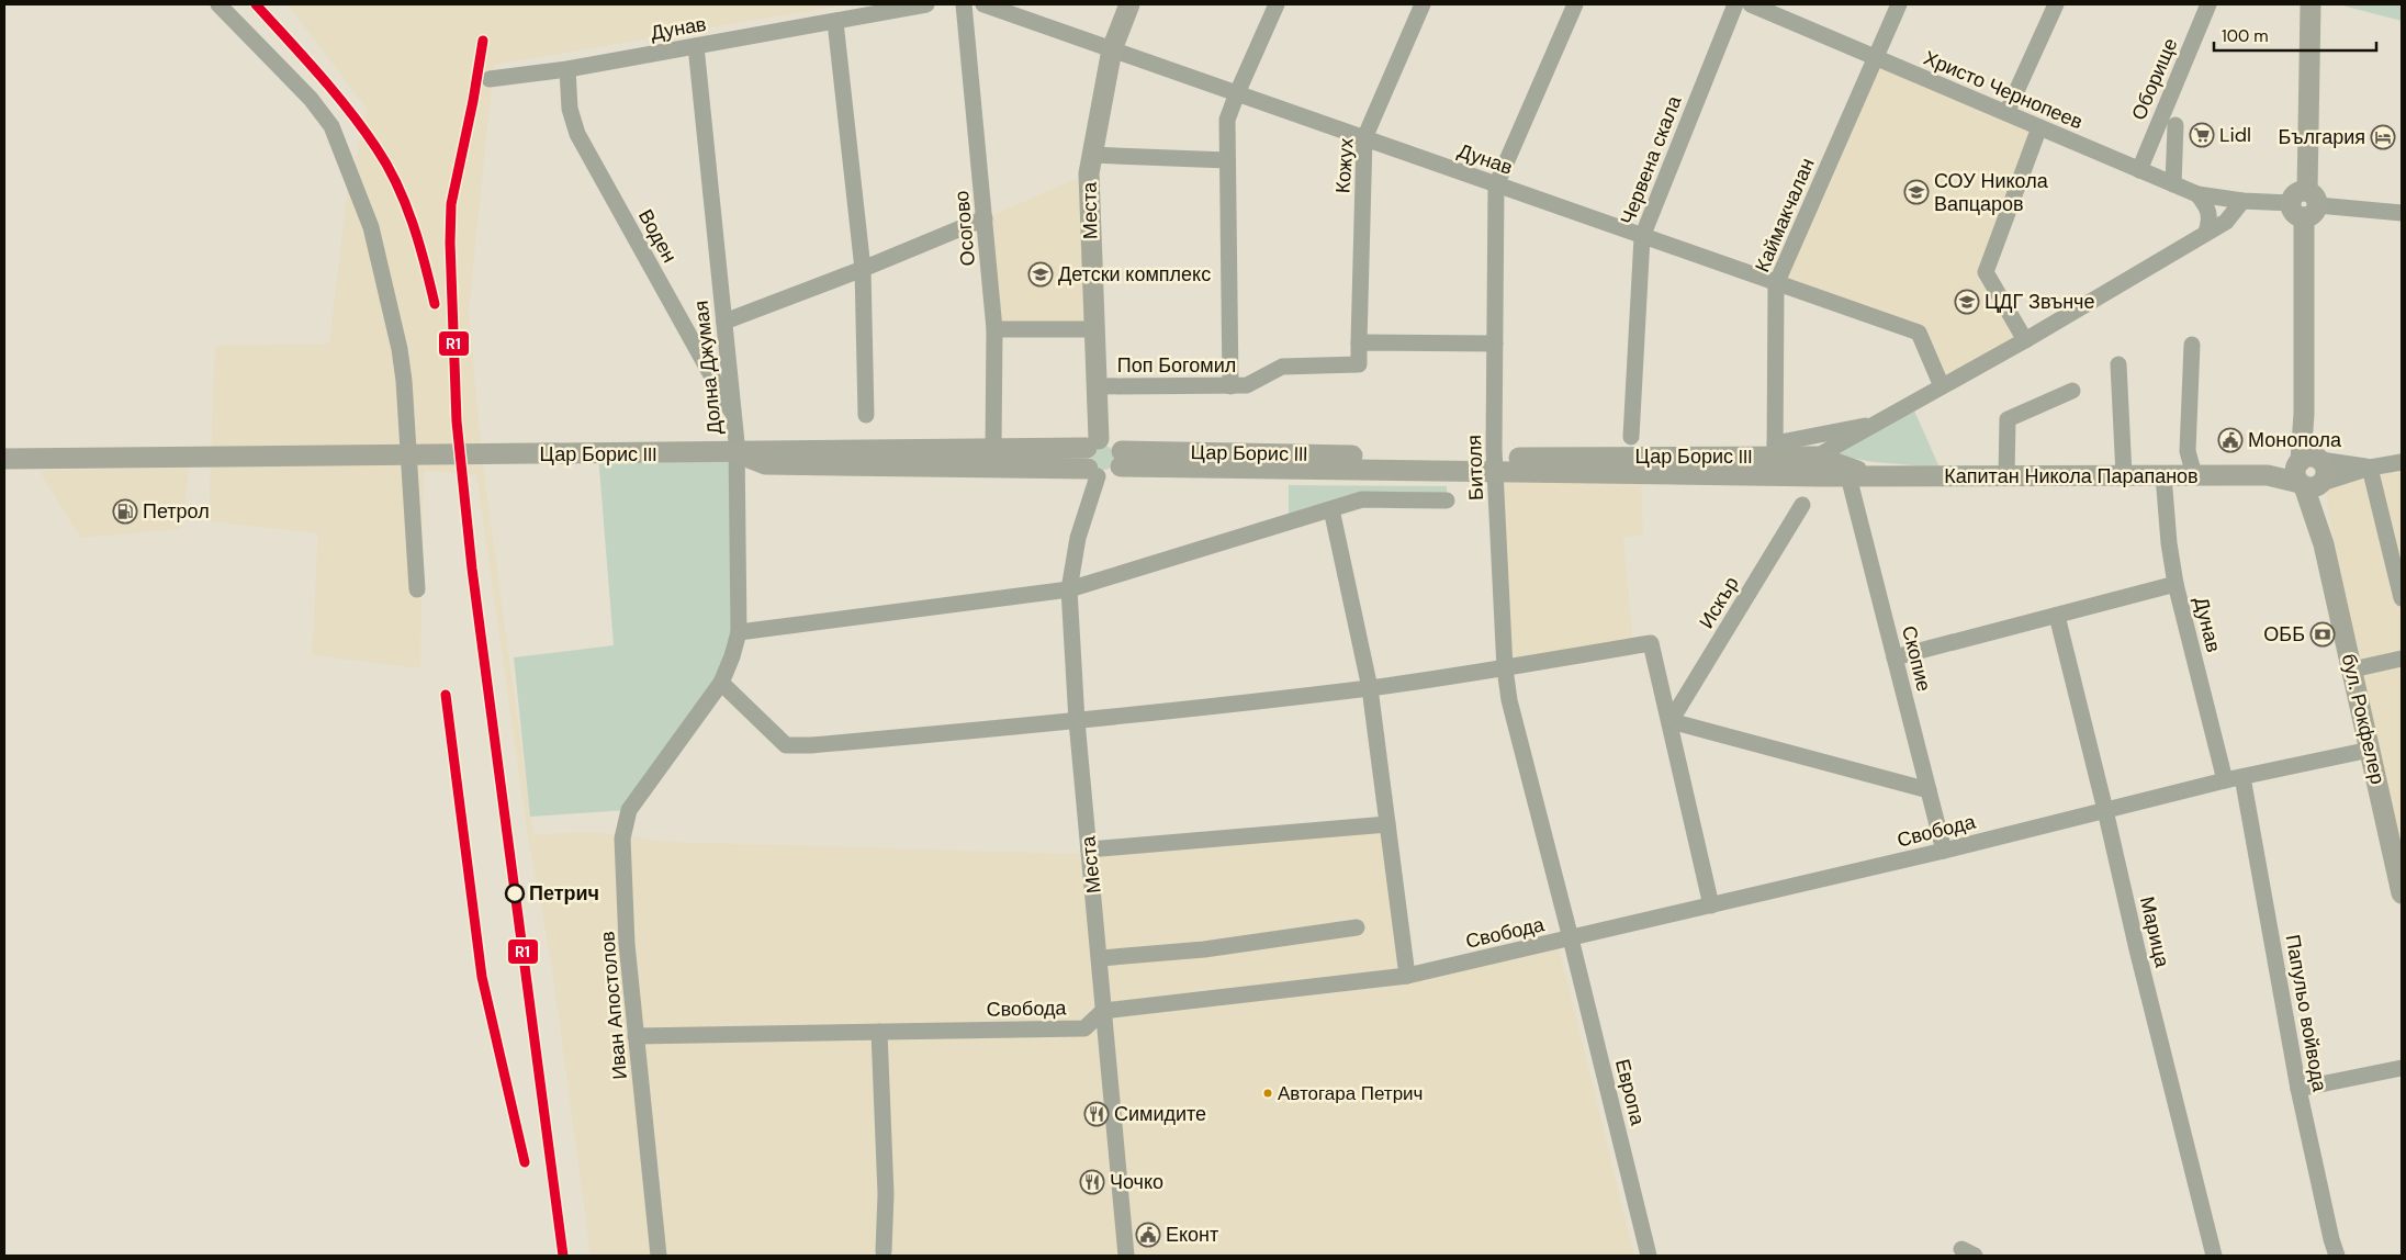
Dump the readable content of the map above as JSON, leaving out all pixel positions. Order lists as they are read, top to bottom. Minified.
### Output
{"streets":{"main road":["Места","Цар Борис III","Капитан Никола Парапанов","бул. Рокфелер"],"street":["Дунав","Оборище","Христо Чернопеев","Червена скала","Кожух","Каймакчалан","Осогово","Воден","Поп Богомил","Долна Джумая","Битоля","Искър","Скопие","Свобода","Марица","Иван Апостолов","Папульо войвода","Европа"]},"crossings":[["Дунав","Червена скала"],["Дунав","Кожух"],["Дунав","Места"],["Дунав","Каймакчалан"],["Дунав","Воден"],["Дунав","Долна Джумая"],["Дунав","Цар Борис III"],["Дунав","Битоля"],["Дунав","Капитан Никола Парапанов"],["Дунав","Свобода"],["Оборище","Христо Чернопеев"],["Христо Чернопеев","Каймакчалан"],["Христо Чернопеев","Цар Борис III"],["Кожух","Поп Богомил"],["Места","Поп Богомил"],["Места","Цар Борис III"],["Места","Свобода"],["Каймакчалан","Цар Борис III"],["Осогово","Цар Борис III"],["Воден","Долна Джумая"],["Долна Джумая","Цар Борис III"],["Долна Джумая","Иван Апостолов"],["Цар Борис III","Битоля"],["Цар Борис III","Капитан Никола Парапанов"],["Битоля","Свобода"],["Битоля","Европа"],["Капитан Никола Парапанов","Скопие"],["Капитан Никола Парапанов","бул. Рокфелер"],["Скопие","Свобода"],["бул. Рокфелер","Свобода"],["Свобода","Марица"],["Свобода","Иван Апостолов"],["Свобода","Папульо войвода"],["Свобода","Европа"]],"places":{"supermarket":["Lidl"],"hotel":["България"],"school or university":["СОУ Никола Вапцаров","Детски комплекс","ЦДГ Звънче"],"public building":["Монопола","Еконт"],"fuel station":["Петрол"],"bank":["ОББ"],"other":["Петрич","Автогара Петрич"],"restaurant":["Симидите","Чочко"]},"lines":["transit line R1"],"scale_bar":"100 m"}
